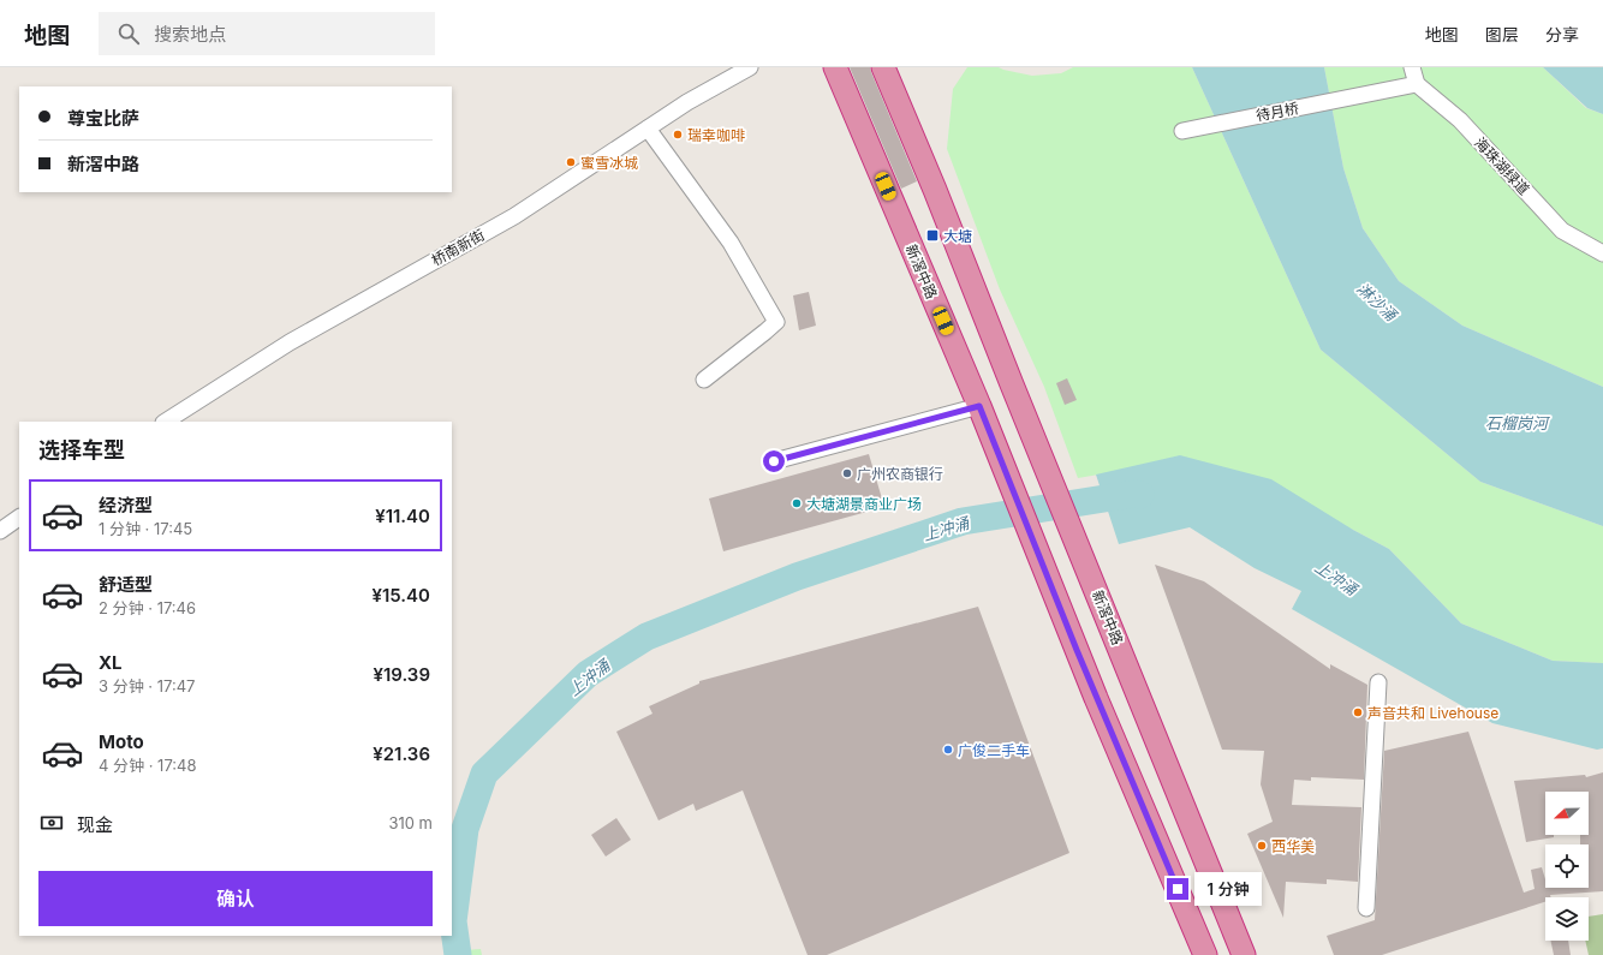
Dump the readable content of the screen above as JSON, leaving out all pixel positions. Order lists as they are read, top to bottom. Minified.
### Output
{"streets":{"highway":["新滘中路"],"street":["待月桥","海珠湖绿道","桥南新街"]},"crossings":[["待月桥","海珠湖绿道"]],"water":["淋沙涌","石榴岗河","上冲涌"],"places":{"other":["瑞幸咖啡","蜜雪冰城","广州农商银行","大塘湖景商业广场","声音共和 Livehouse","广俊二手车","西华美"],"transit":["大塘"]},"north":"left","page":{"header":"地图","search":"搜索地点","nav":["地图","图层","分享"],"banner":["尊宝比萨","新滘中路"],"heading":"选择车型","list":[{"name":"经济型","note":"1 分钟 · 17:45","value":"¥11.40"},{"name":"舒适型","note":"2 分钟 · 17:46","value":"¥15.40"},{"name":"XL","note":"3 分钟 · 17:47","value":"¥19.39"},{"name":"Moto","note":"4 分钟 · 17:48","value":"¥21.36"}],"pay":["现金","310 m"],"buttons":"确认","bubble":"1 分钟"}}
